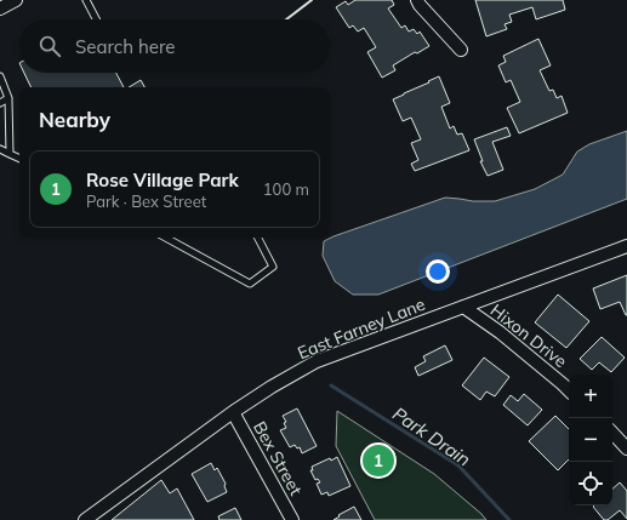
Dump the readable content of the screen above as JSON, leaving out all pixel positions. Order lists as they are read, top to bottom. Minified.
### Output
{"streets":{"street":["East Farney Lane","Hixon Drive","Bex Street"]},"crossings":[["East Farney Lane","Hixon Drive"],["East Farney Lane","Bex Street"]],"water":["Park Drain"],"page":{"search":"Search here","heading":"Nearby","list":[{"mark":"1","name":"Rose Village Park","note":"Park · Bex Street","value":"100 m"}],"map_buttons":["+","−"],"pins":"1"}}
